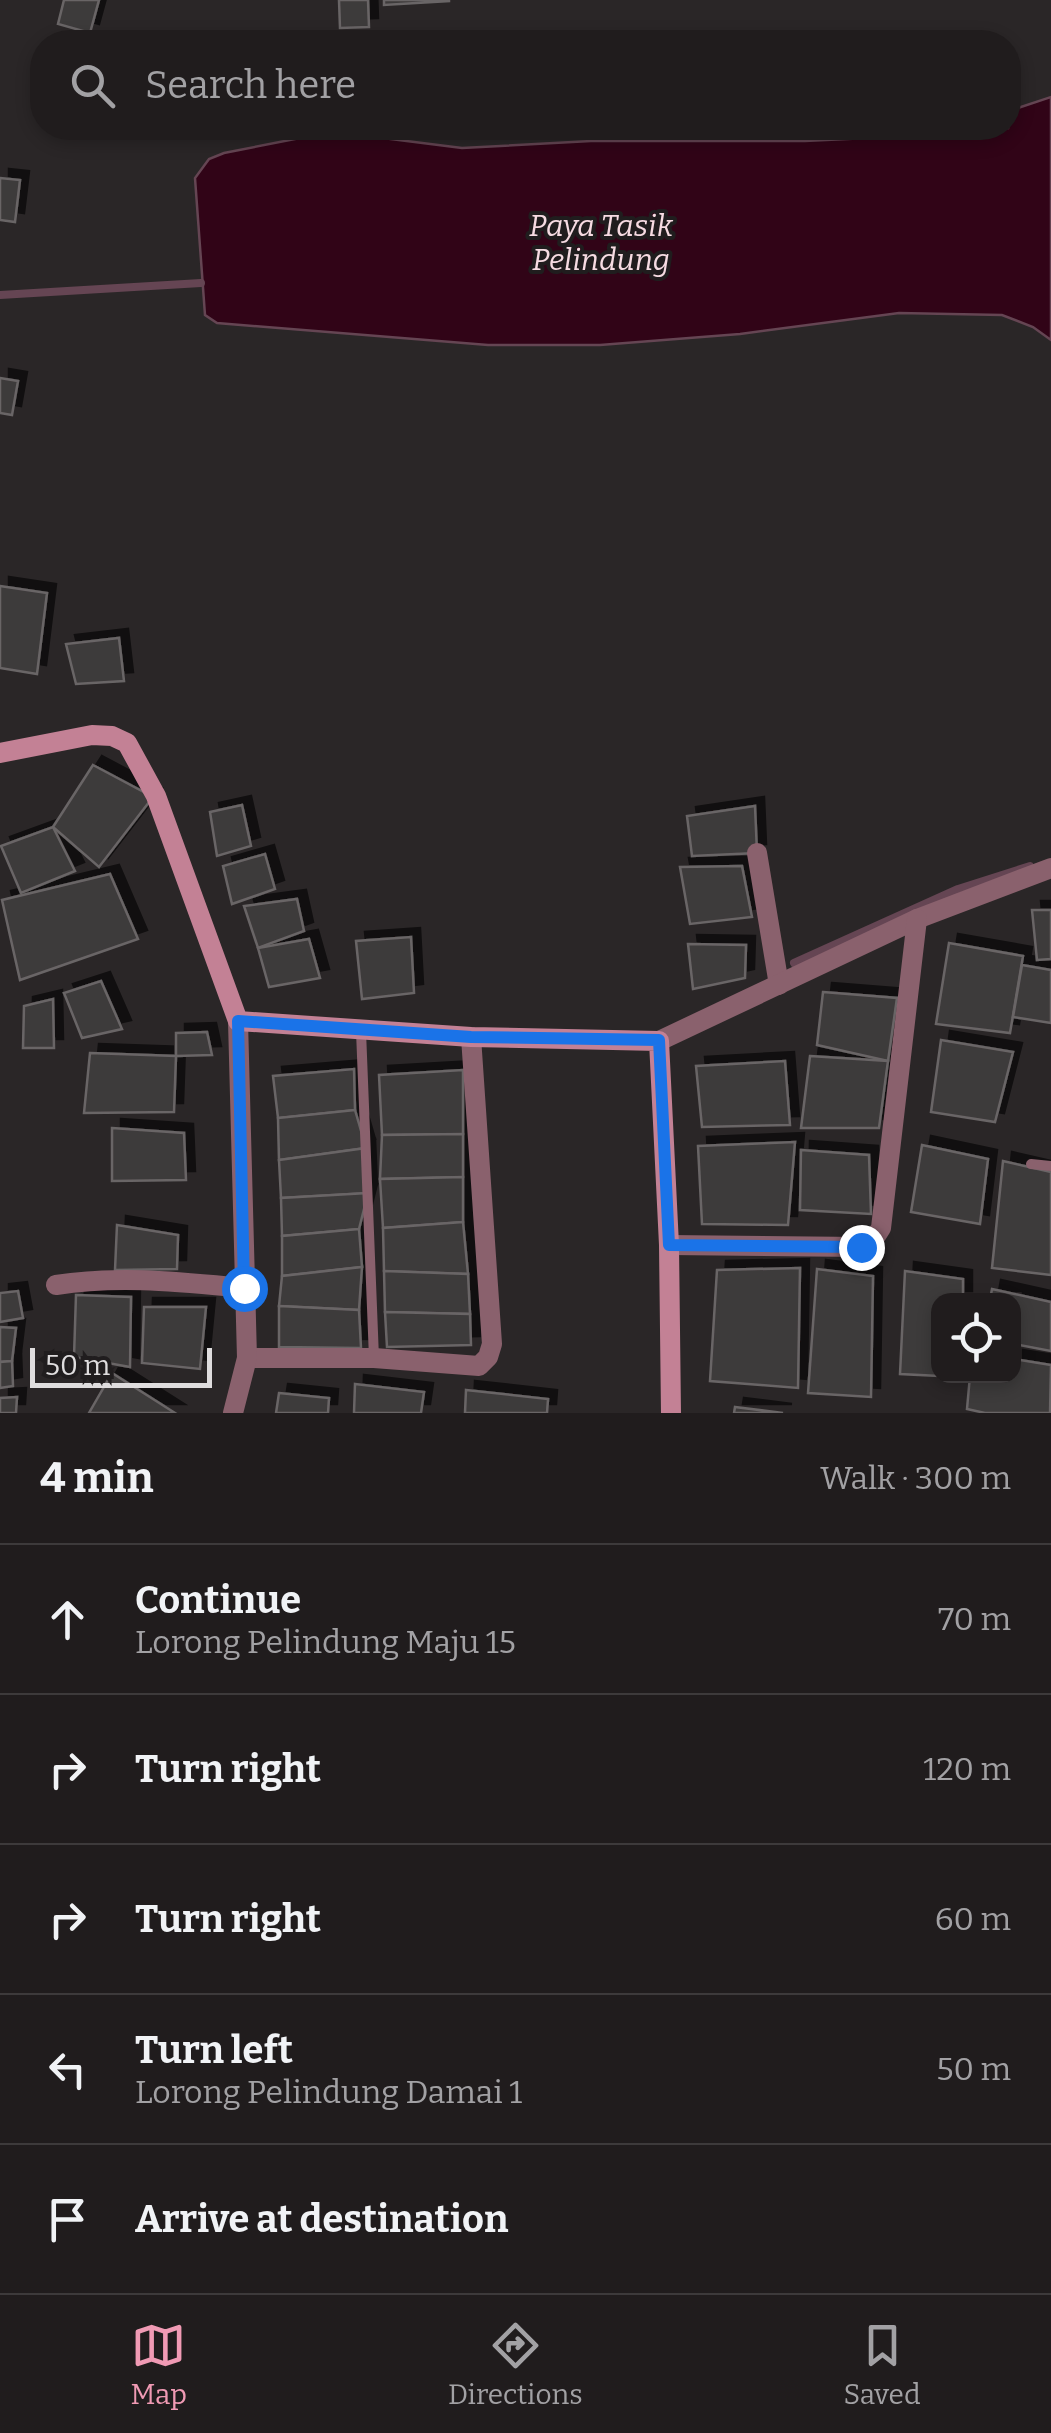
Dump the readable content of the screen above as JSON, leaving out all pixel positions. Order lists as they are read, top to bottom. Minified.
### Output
{"water":["Paya Tasik Pelindung"],"scale_bar":"50 m","page":{"search":"Search here","scale":"50 m","heading":["4 min","Walk · 300 m"],"list":[["Continue","Lorong Pelindung Maju 15","70 m"],["Turn right","120 m"],["Turn right","60 m"],["Turn left","Lorong Pelindung Damai 1","50 m"],"Arrive at destination"],"nav":["Map","Directions","Saved"]}}
